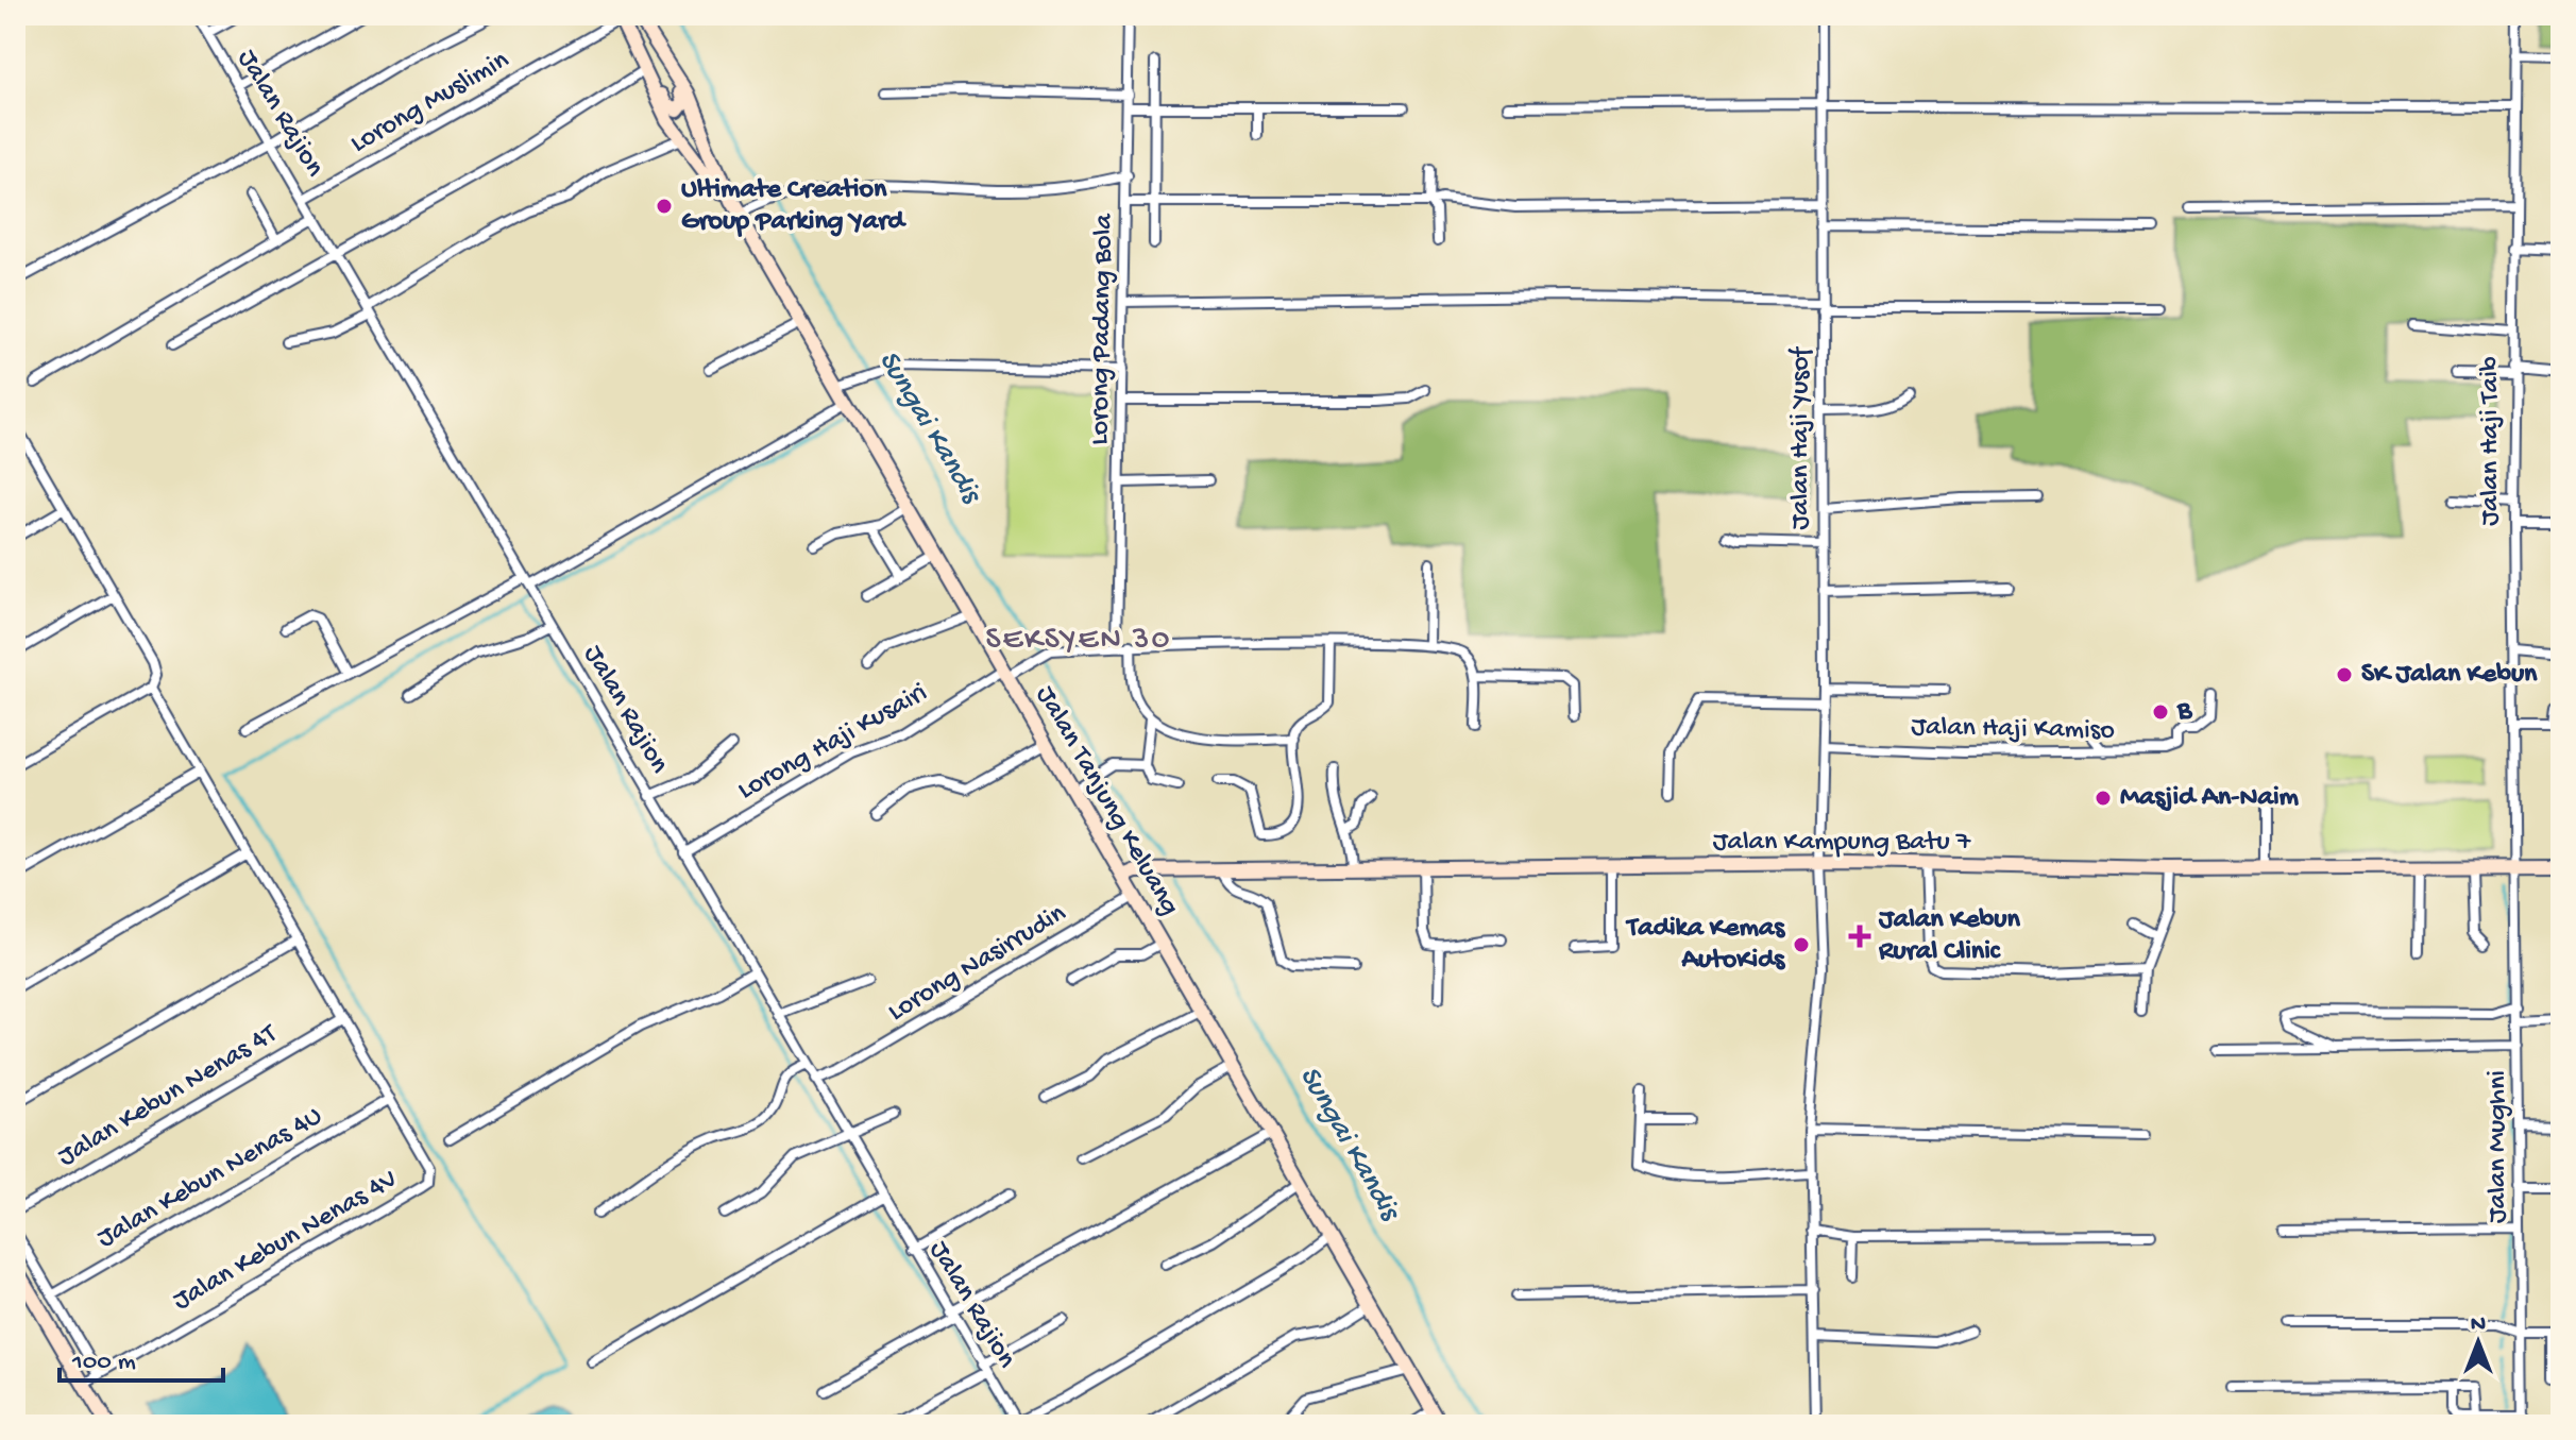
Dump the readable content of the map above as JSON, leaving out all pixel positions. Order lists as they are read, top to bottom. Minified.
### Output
{"streets":{"main road":["Jalan Tanjung Keluang","Jalan Kampung Batu 7"],"street":["Lorong Muslimin","Jalan Rajion","Lorong Padang Bola","Jalan Haji Yusof","Jalan Haji Taib","Jalan Haji Kamiso","Lorong Haji Kusairi","Lorong Nasirrudin","Jalan Kebun Nenas 4T","Jalan Mughni","Jalan Kebun Nenas 4U","Jalan Kebun Nenas 4V"]},"crossings":[["Lorong Muslimin","Jalan Rajion"],["Lorong Muslimin","Jalan Tanjung Keluang"],["Jalan Rajion","Lorong Haji Kusairi"],["Jalan Rajion","Lorong Nasirrudin"],["Lorong Padang Bola","Lorong Haji Kusairi"],["Jalan Haji Yusof","Jalan Haji Kamiso"],["Jalan Haji Yusof","Jalan Kampung Batu 7"],["Jalan Haji Taib","Jalan Kampung Batu 7"],["Jalan Haji Taib","Jalan Mughni"],["Lorong Haji Kusairi","Jalan Tanjung Keluang"],["Jalan Tanjung Keluang","Jalan Kampung Batu 7"],["Jalan Tanjung Keluang","Lorong Nasirrudin"],["Jalan Kampung Batu 7","Jalan Mughni"],["Jalan Kebun Nenas 4U","Jalan Kebun Nenas 4V"]],"districts":["SEKSYEN 30"],"water":["Sungai Kandis"],"places":{"other":["Ultimate Creation Group Parking Yard","SK Jalan Kebun","B","Masjid An-Naim","Tadika Kemas AutoKids"],"health":["Jalan Kebun Rural Clinic"]},"scale_bar":"100 m","north":"top"}
